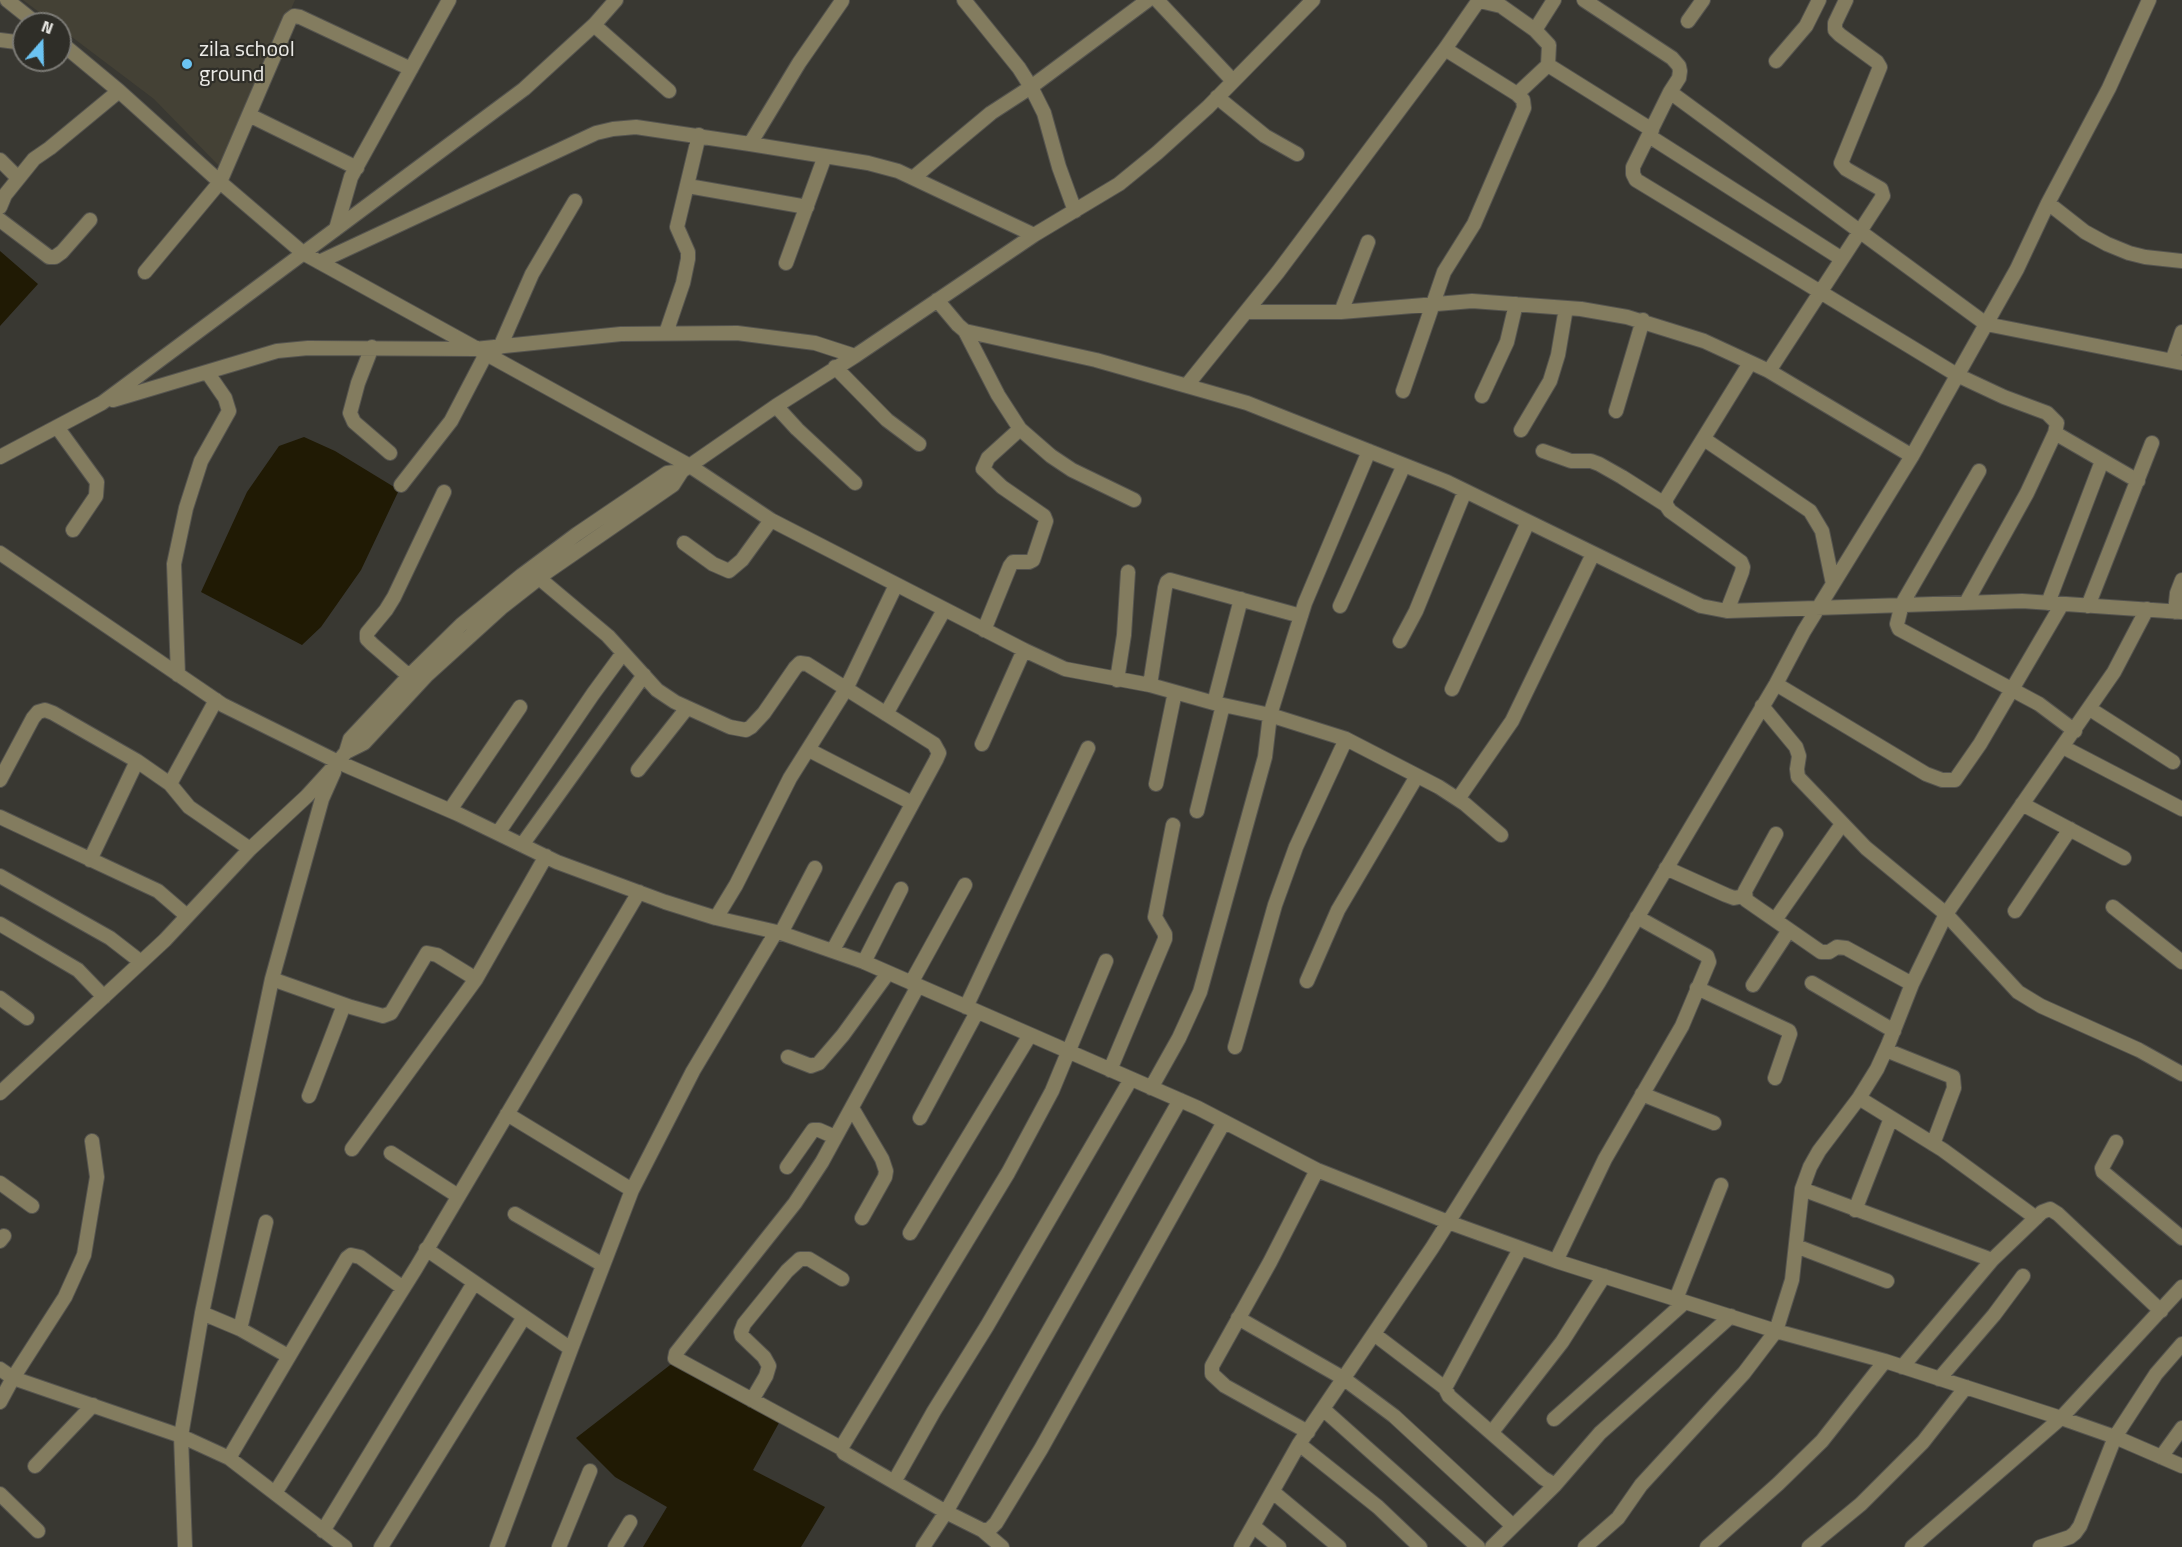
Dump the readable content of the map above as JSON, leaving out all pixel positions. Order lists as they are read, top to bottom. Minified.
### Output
{"places":["zila school ground"],"north":"top"}
